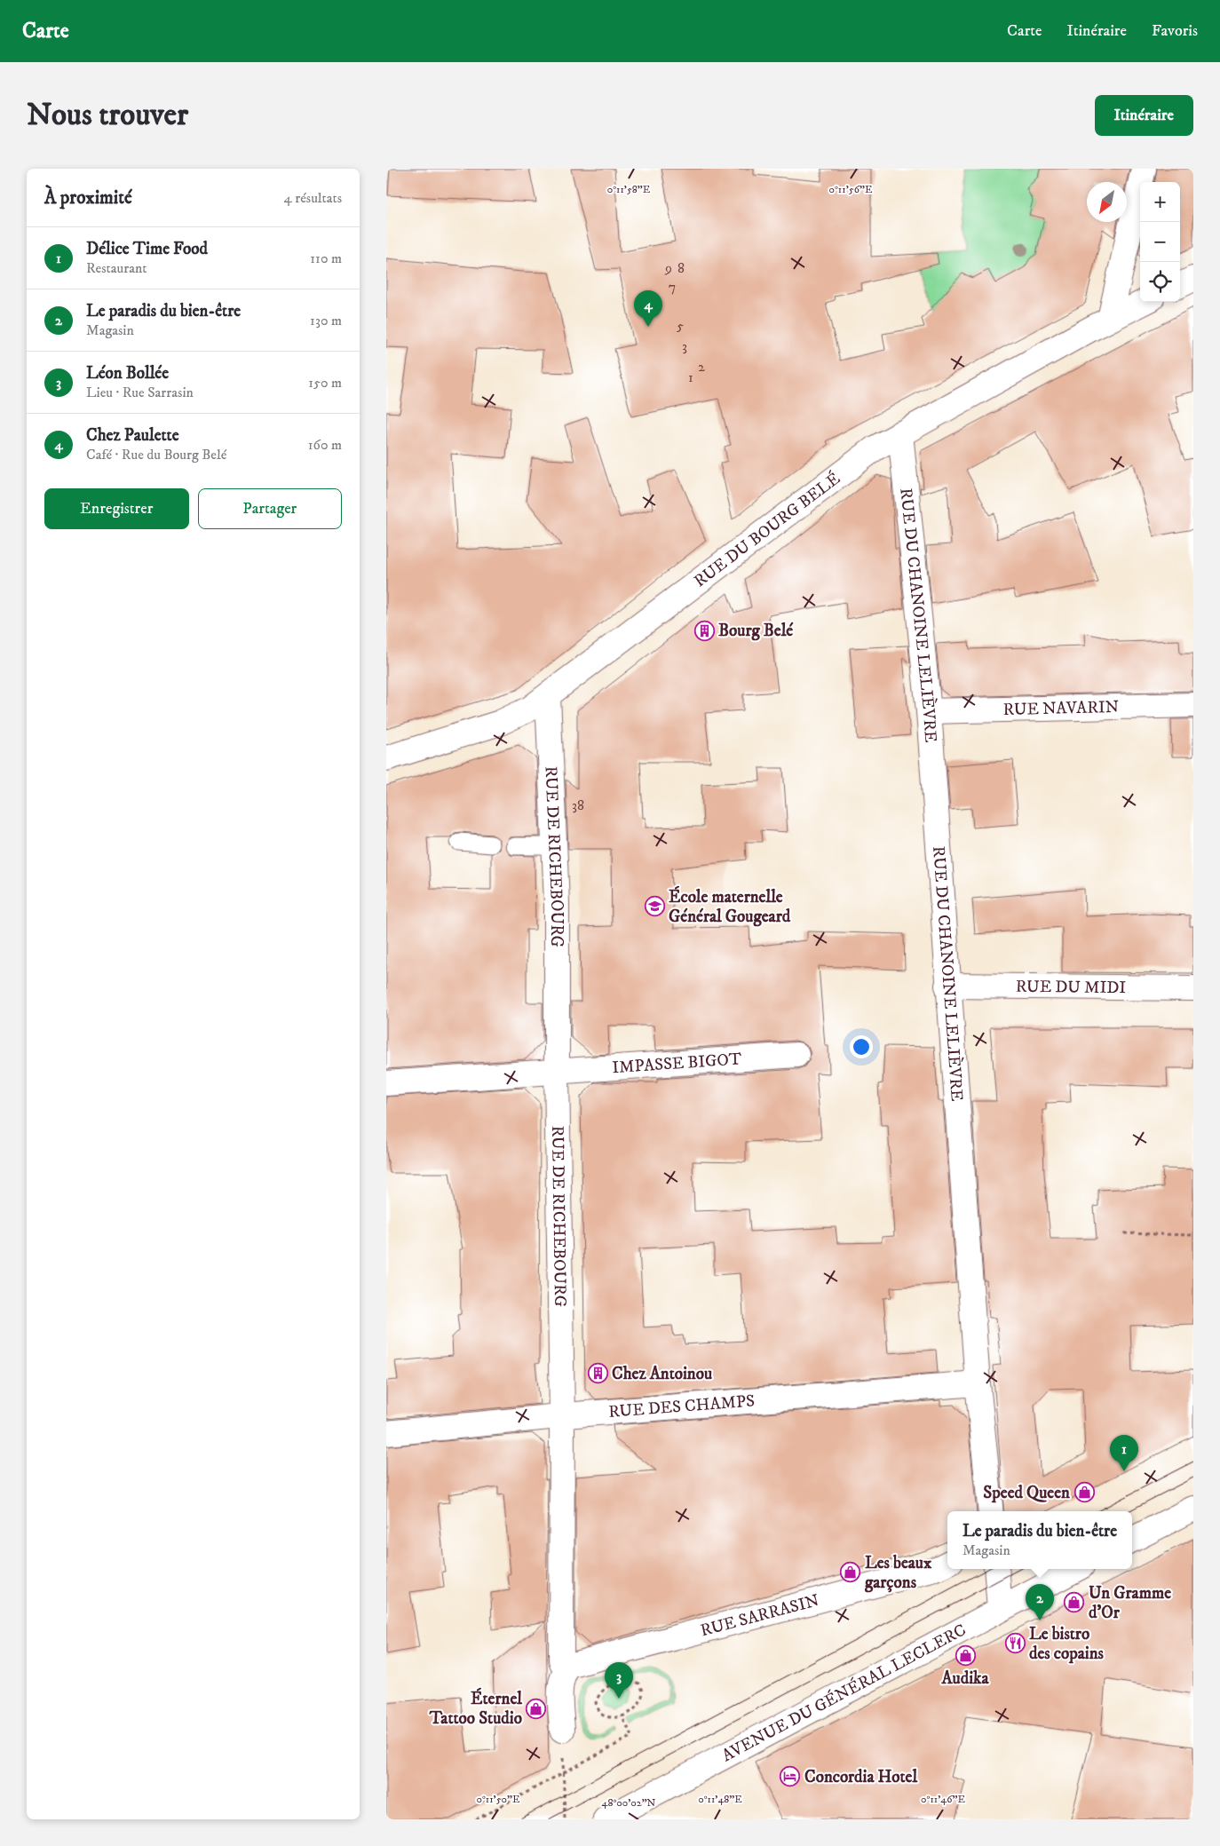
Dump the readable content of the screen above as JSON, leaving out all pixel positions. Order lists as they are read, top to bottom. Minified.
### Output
{"streets":{"street":["RUE DU BOURG BELÉ","RUE DU CHANOINE LELIÈVRE","RUE NAVARIN","RUE DE RICHEBOURG","RUE DU MIDI","IMPASSE BIGOT","RUE DES CHAMPS","RUE SARRASIN","AVENUE DU GÉNÉRAL LECLERC"]},"crossings":[["RUE DU BOURG BELÉ","RUE DU CHANOINE LELIÈVRE"],["RUE DU BOURG BELÉ","RUE DE RICHEBOURG"],["RUE DU CHANOINE LELIÈVRE","RUE NAVARIN"],["RUE DU CHANOINE LELIÈVRE","RUE DU MIDI"],["RUE DU CHANOINE LELIÈVRE","RUE DES CHAMPS"],["RUE DE RICHEBOURG","IMPASSE BIGOT"],["RUE DE RICHEBOURG","RUE DES CHAMPS"],["RUE DE RICHEBOURG","RUE SARRASIN"]],"places":{"building":["Bourg Belé","Chez Antoinou"],"school or university":["École maternelle Général Gougeard"],"shop":["Speed Queen","Les beaux garçons","Un Gramme d'Or","Audika","Éternel Tattoo Studio"],"restaurant":["Le bistro des copains"],"hotel":["Concordia Hotel"]},"house_numbers":["9","8","7","5","3","2","1","38"],"north":"bottom left","page":{"header":"Carte","nav":["Carte","Itinéraire","Favoris"],"buttons":["Itinéraire",["Enregistrer","Partager"]],"title":"Nous trouver","heading":["À proximité","4 résultats"],"map_buttons":["+","−"],"list":[{"mark":"1","name":"Délice Time Food","note":"Restaurant","value":"110 m"},{"mark":"2","name":"Le paradis du bien-être","note":"Magasin","value":"130 m"},{"mark":"3","name":"Léon Bollée","note":"Lieu · Rue Sarrasin","value":"150 m"},{"mark":"4","name":"Chez Paulette","note":"Café · Rue du Bourg Belé","value":"160 m"}],"pins":["4","1","2","3"],"popup":["Le paradis du bien-être","Magasin"]},"coordinates":["0°11'58\"E","0°11'56\"E","0°11'50\"E","0°11'48\"E","0°11'46\"E","48°00'02\"N"]}
